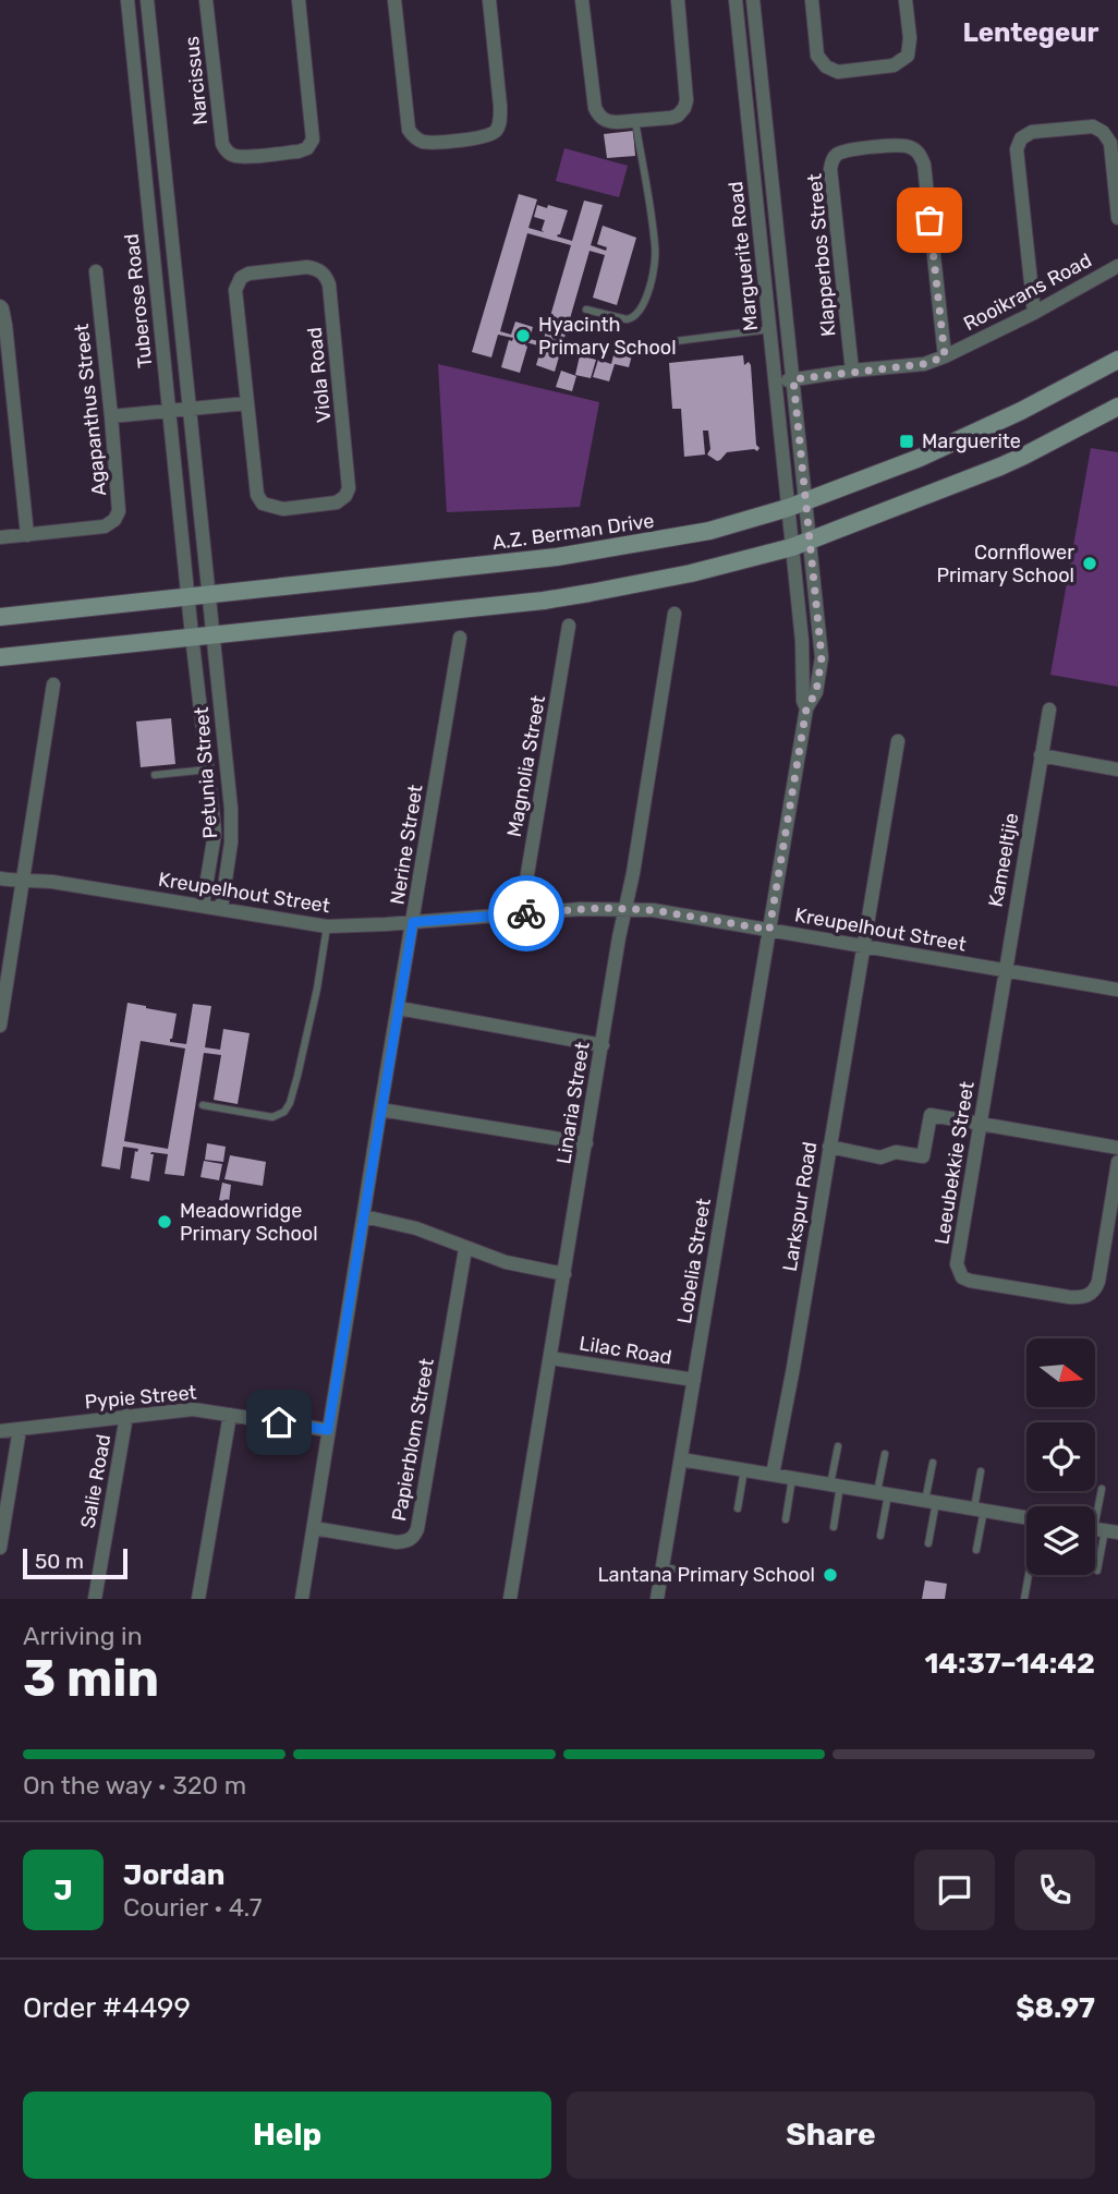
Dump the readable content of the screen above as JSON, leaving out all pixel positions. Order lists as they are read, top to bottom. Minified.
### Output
{"streets":{"main road":["A.Z. Berman Drive"],"street":["Narcissus","Klapperbos Street","Marguerite Road","Rooikrans Road","Tuberose Road","Viola Road","Agapanthus Street","Magnolia Street","Petunia Street","Nerine Street","Kameeltjie","Kreupelhout Street","Linaria Street","Leeubekkie Street","Larkspur Road","Lobelia Street","Lilac Road","Pypie Street","Papierblom Street","Salie Road"]},"crossings":[["Klapperbos Street","Rooikrans Road"],["Marguerite Road","Rooikrans Road"],["Marguerite Road","A.Z. Berman Drive"],["Marguerite Road","Lobelia Street"],["Tuberose Road","A.Z. Berman Drive"],["Tuberose Road","Petunia Street"],["A.Z. Berman Drive","Petunia Street"],["Magnolia Street","Kreupelhout Street"],["Petunia Street","Kreupelhout Street"],["Nerine Street","Kreupelhout Street"],["Nerine Street","Pypie Street"],["Nerine Street","Papierblom Street"],["Kameeltjie","Kreupelhout Street"],["Kameeltjie","Leeubekkie Street"],["Kreupelhout Street","Linaria Street"],["Kreupelhout Street","Leeubekkie Street"],["Kreupelhout Street","Larkspur Road"],["Kreupelhout Street","Lobelia Street"],["Linaria Street","Lilac Road"],["Lobelia Street","Lilac Road"],["Pypie Street","Salie Road"]],"districts":["Lentegeur"],"places":{"other":["Hyacinth Primary School","Cornflower Primary School","Meadowridge Primary School","Lantana Primary School"],"transit":["Marguerite"]},"scale_bar":"50 m","north":"right","page":{"scale":"50 m","heading":["3 min","Arriving in","14:37–14:42"],"panel":["Jordan","Courier · 4.7","Order #4499","$8.97"],"bar":"On the way · 320 m","round":"J","buttons":["Help","Share"]}}
